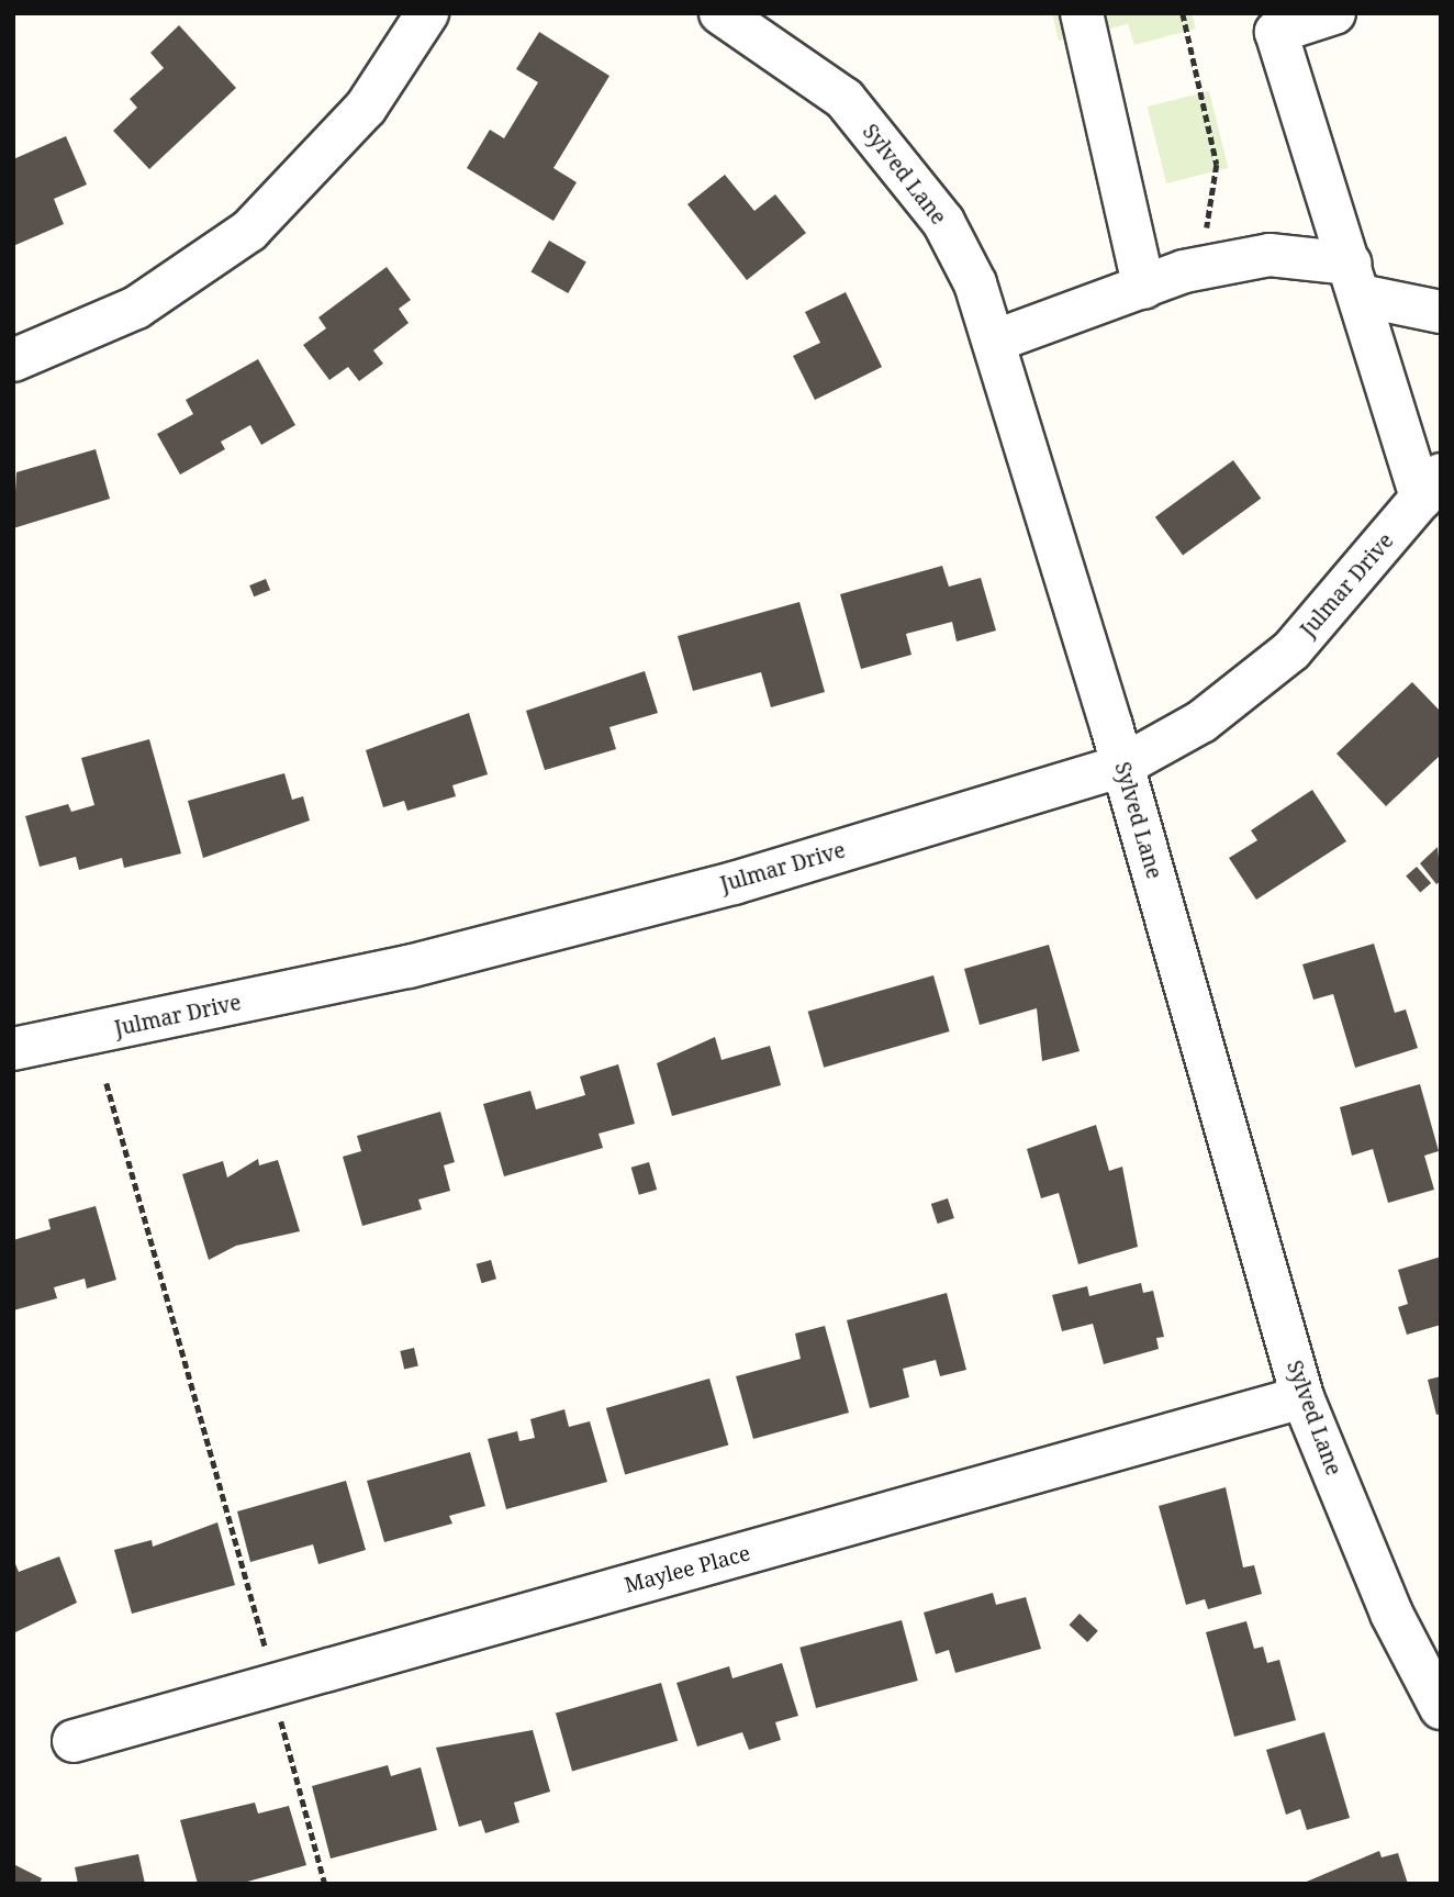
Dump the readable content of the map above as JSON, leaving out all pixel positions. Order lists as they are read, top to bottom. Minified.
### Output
{"streets":{"street":["Sylved Lane","Julmar Drive","Maylee Place"]},"crossings":[["Sylved Lane","Julmar Drive"],["Sylved Lane","Maylee Place"]]}
